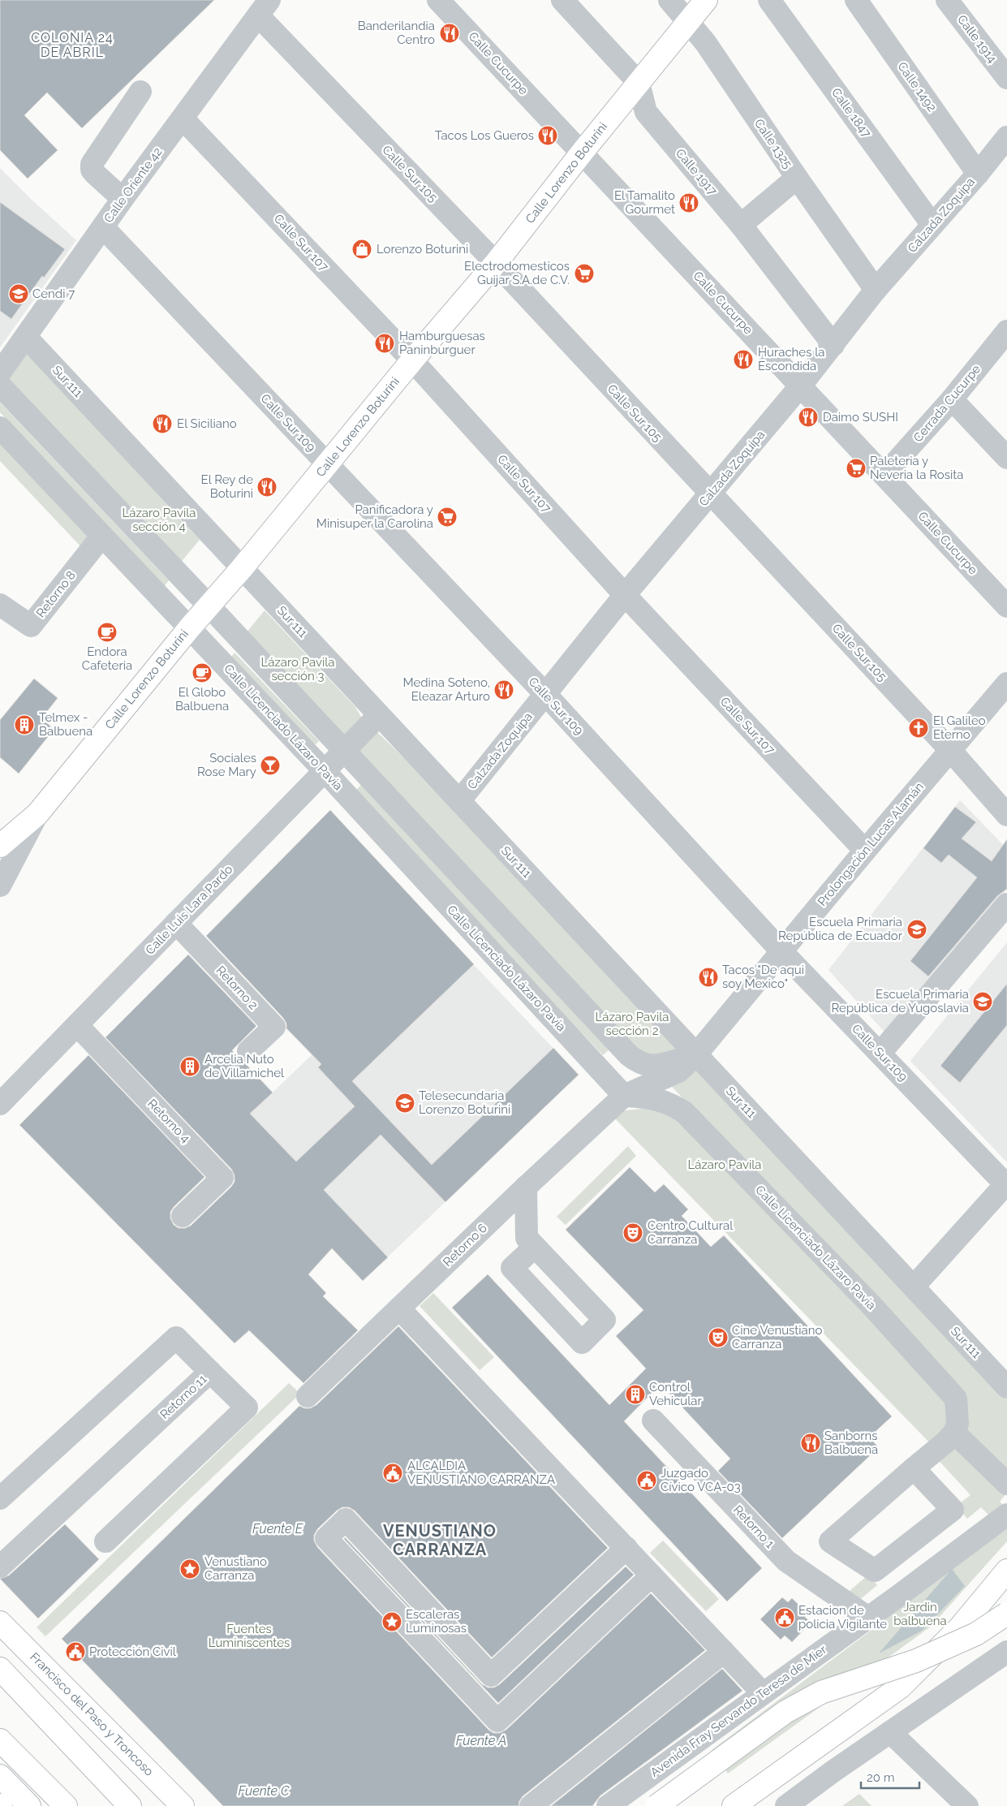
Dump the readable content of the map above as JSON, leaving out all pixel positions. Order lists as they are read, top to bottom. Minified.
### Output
{"streets":{"main road":["Calle Lorenzo Boturini","Francisco del Paso y Troncoso"],"street":["Calle 1914","Calle Cucurpe","Calle 1492","Calle 1847","Calle 1325","Calle 1917","Calle Sur 105","Calle Oriente 42","Calzada Zoquipa","Calle Sur 107","Sur 111","Cerrada Cucurpe","Calle Sur 109","Retorno 8","Calle Licenciado Lázaro Pavia","Prolongación Lucas Alamán","Calle Luis Lara Pardo","Retorno 2","Retorno 4","Retorno 6","Retorno 11","Retorno 1","Avenida Fray Servando Teresa de Mier"]},"crossings":[["Calle Cucurpe","Calle Lorenzo Boturini"],["Calle Cucurpe","Calzada Zoquipa"],["Calle Cucurpe","Cerrada Cucurpe"],["Calle 1492","Calzada Zoquipa"],["Calle 1847","Calzada Zoquipa"],["Calle 1325","Calle Lorenzo Boturini"],["Calle 1325","Calzada Zoquipa"],["Calle 1917","Calle Lorenzo Boturini"],["Calle 1917","Calzada Zoquipa"],["Calle Lorenzo Boturini","Calle Sur 105"],["Calle Lorenzo Boturini","Calle Sur 107"],["Calle Lorenzo Boturini","Sur 111"],["Calle Lorenzo Boturini","Calle Sur 109"],["Calle Lorenzo Boturini","Calle Licenciado Lázaro Pavia"],["Calle Sur 105","Calle Oriente 42"],["Calle Sur 105","Calzada Zoquipa"],["Calle Sur 105","Prolongación Lucas Alamán"],["Calle Oriente 42","Calle Sur 107"],["Calle Oriente 42","Sur 111"],["Calle Oriente 42","Calle Sur 109"],["Calzada Zoquipa","Calle Sur 107"],["Calzada Zoquipa","Sur 111"],["Calzada Zoquipa","Calle Sur 109"],["Calle Sur 107","Prolongación Lucas Alamán"],["Sur 111","Prolongación Lucas Alamán"],["Sur 111","Calle Luis Lara Pardo"],["Calle Sur 109","Prolongación Lucas Alamán"],["Retorno 8","Calle Licenciado Lázaro Pavia"],["Calle Licenciado Lázaro Pavia","Prolongación Lucas Alamán"],["Calle Licenciado Lázaro Pavia","Calle Luis Lara Pardo"],["Calle Licenciado Lázaro Pavia","Retorno 6"],["Prolongación Lucas Alamán","Retorno 6"],["Calle Luis Lara Pardo","Retorno 2"],["Calle Luis Lara Pardo","Retorno 4"],["Retorno 1","Avenida Fray Servando Teresa de Mier"]],"districts":["COLONIA 24 DE ABRIL","VENUSTIANO CARRANZA"],"water":["Fuente E","Fuente A","Fuente C"],"parks":["Lázaro Pavila sección 4","Lázaro Pavila sección 3","Lázaro Pavila sección 2","Lázaro Pavila","Jardin balbuena","Fuentes Luminiscentes"],"places":{"restaurant":["Banderilandia Centro","Tacos Los Gueros","El Tamalito Gourmet","Hamburguesas Paninburguer","Huraches la Escondida","Daimo SUSHI","El Siciliano","El Rey de Boturini","Medina Soteno, Eleazar Arturo","Tacos \"De aqui soy Mexico\"","Sanborns Balbuena"],"shop":["Lorenzo Boturini"],"supermarket":["Electrodomesticos Guijar S.A.de C.V.","Paleteria y Neveria la Rosita","Panificadora y Minisuper la Carolina"],"school or university":["Cendi 7","Escuela Primaria República de Ecuador","Escuela Primaria República de Yugoslavia","Telesecundaria Lorenzo Boturini"],"cafe":["Endora Cafeteria","El Globo Balbuena"],"building":["Telmex - Balbuena","Arcelia Nuto de Villamichel","Control Vehicular"],"church":["El Galileo Eterno"],"bar":["Sociales Rose Mary"],"theatre":["Centro Cultural Carranza","Cine Venustiano Carranza"],"public building":["ALCALDIA VENUSTIANO CARRANZA","Juzgado Cívico VCA-03","Estacion de policia Vigilante","Protección Civil"],"place":["Venustiano Carranza","Escaleras Luminosas"]},"scale_bar":"20 m"}
